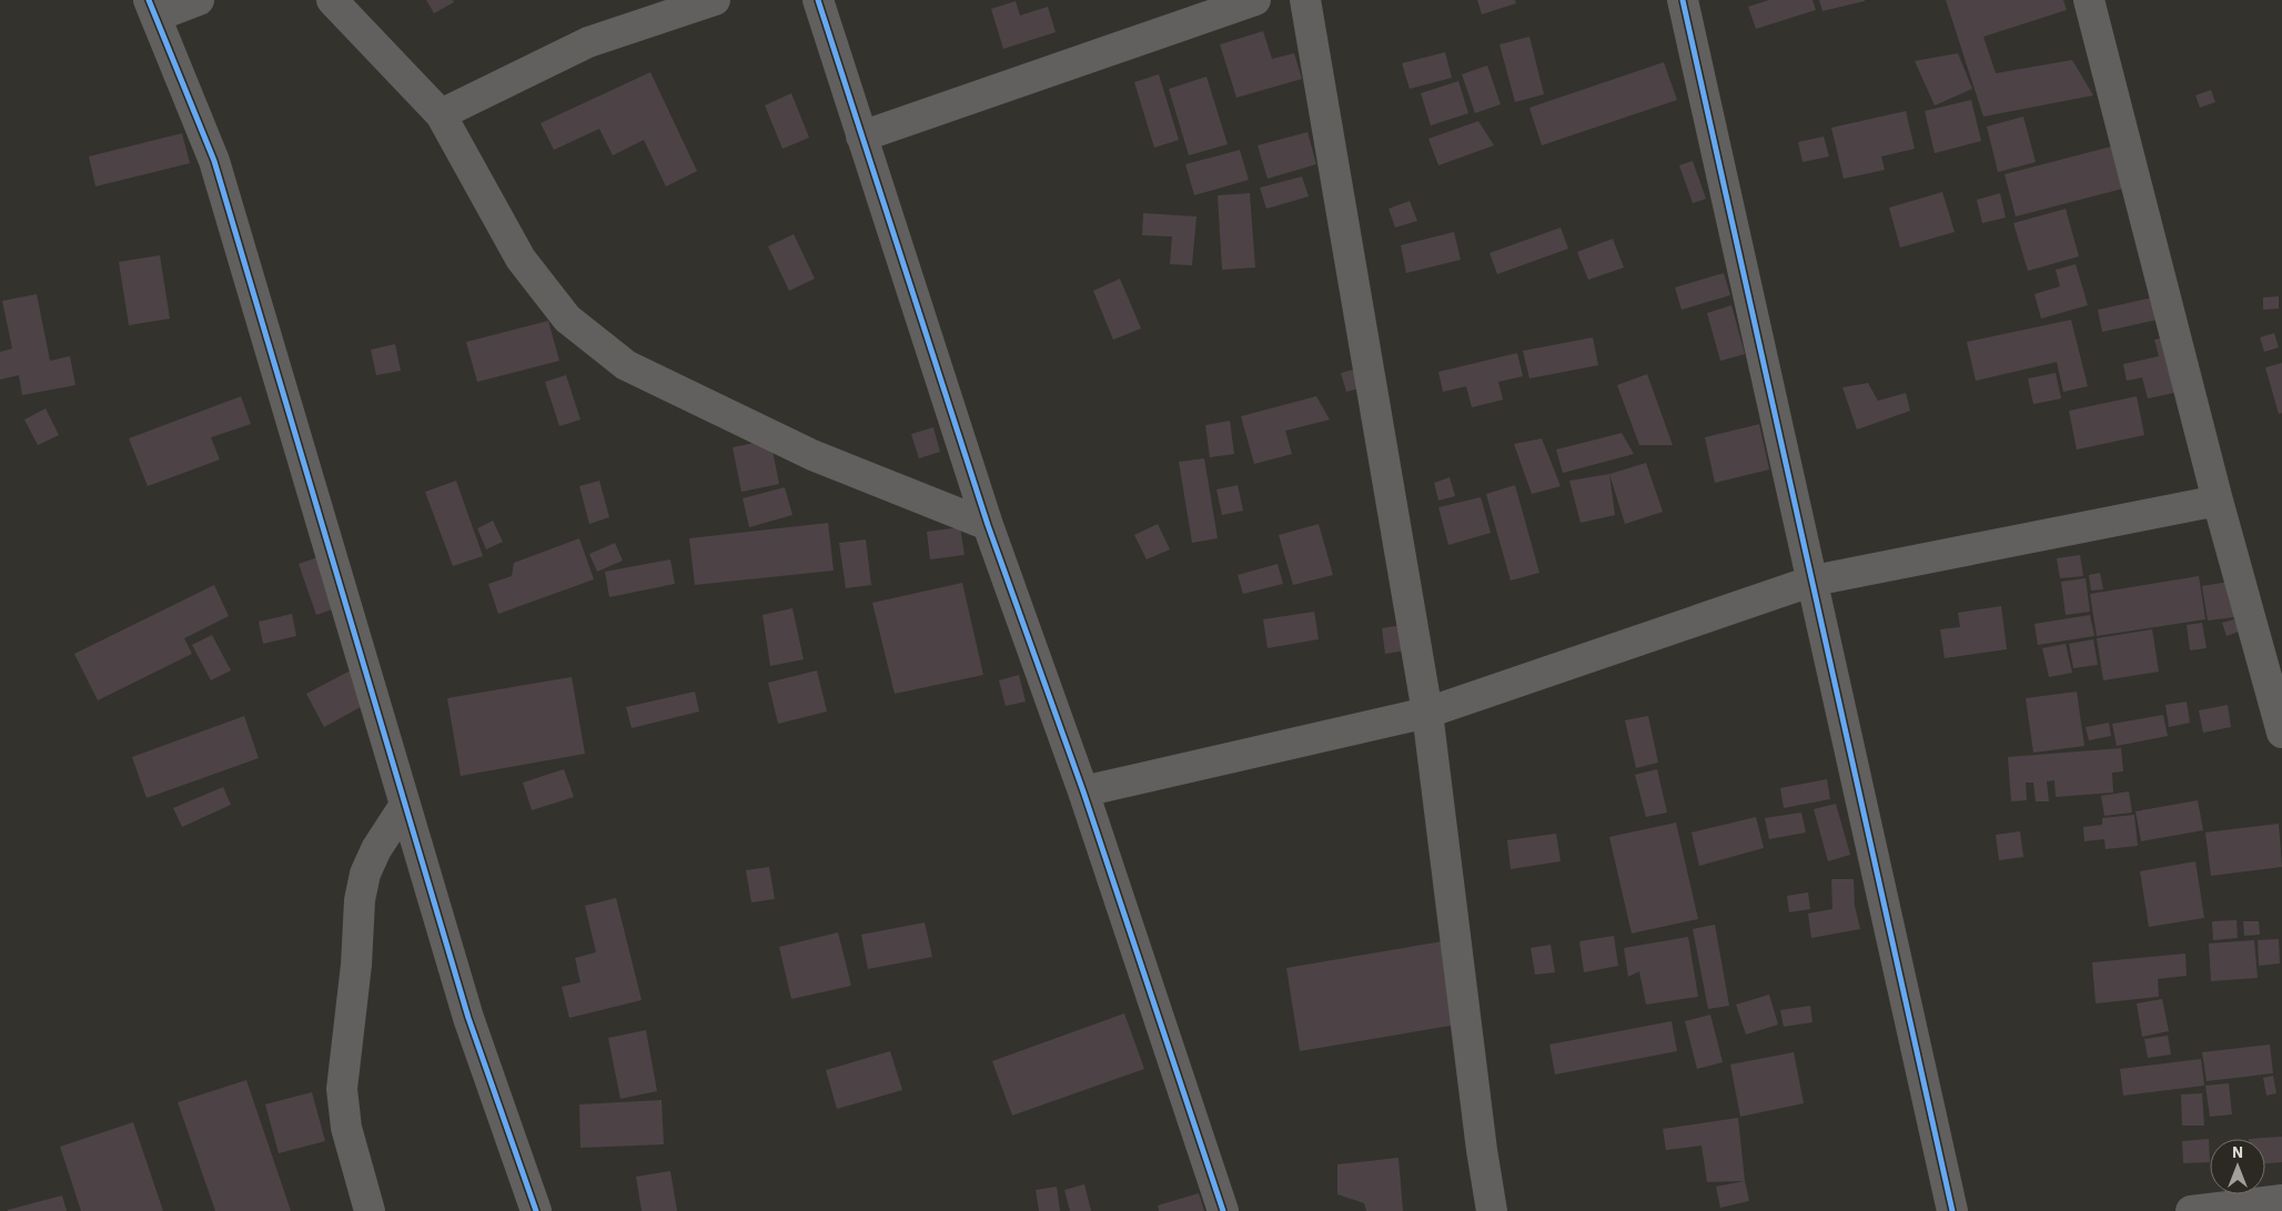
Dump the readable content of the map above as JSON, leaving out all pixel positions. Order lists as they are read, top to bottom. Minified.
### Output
{"north":"top"}
